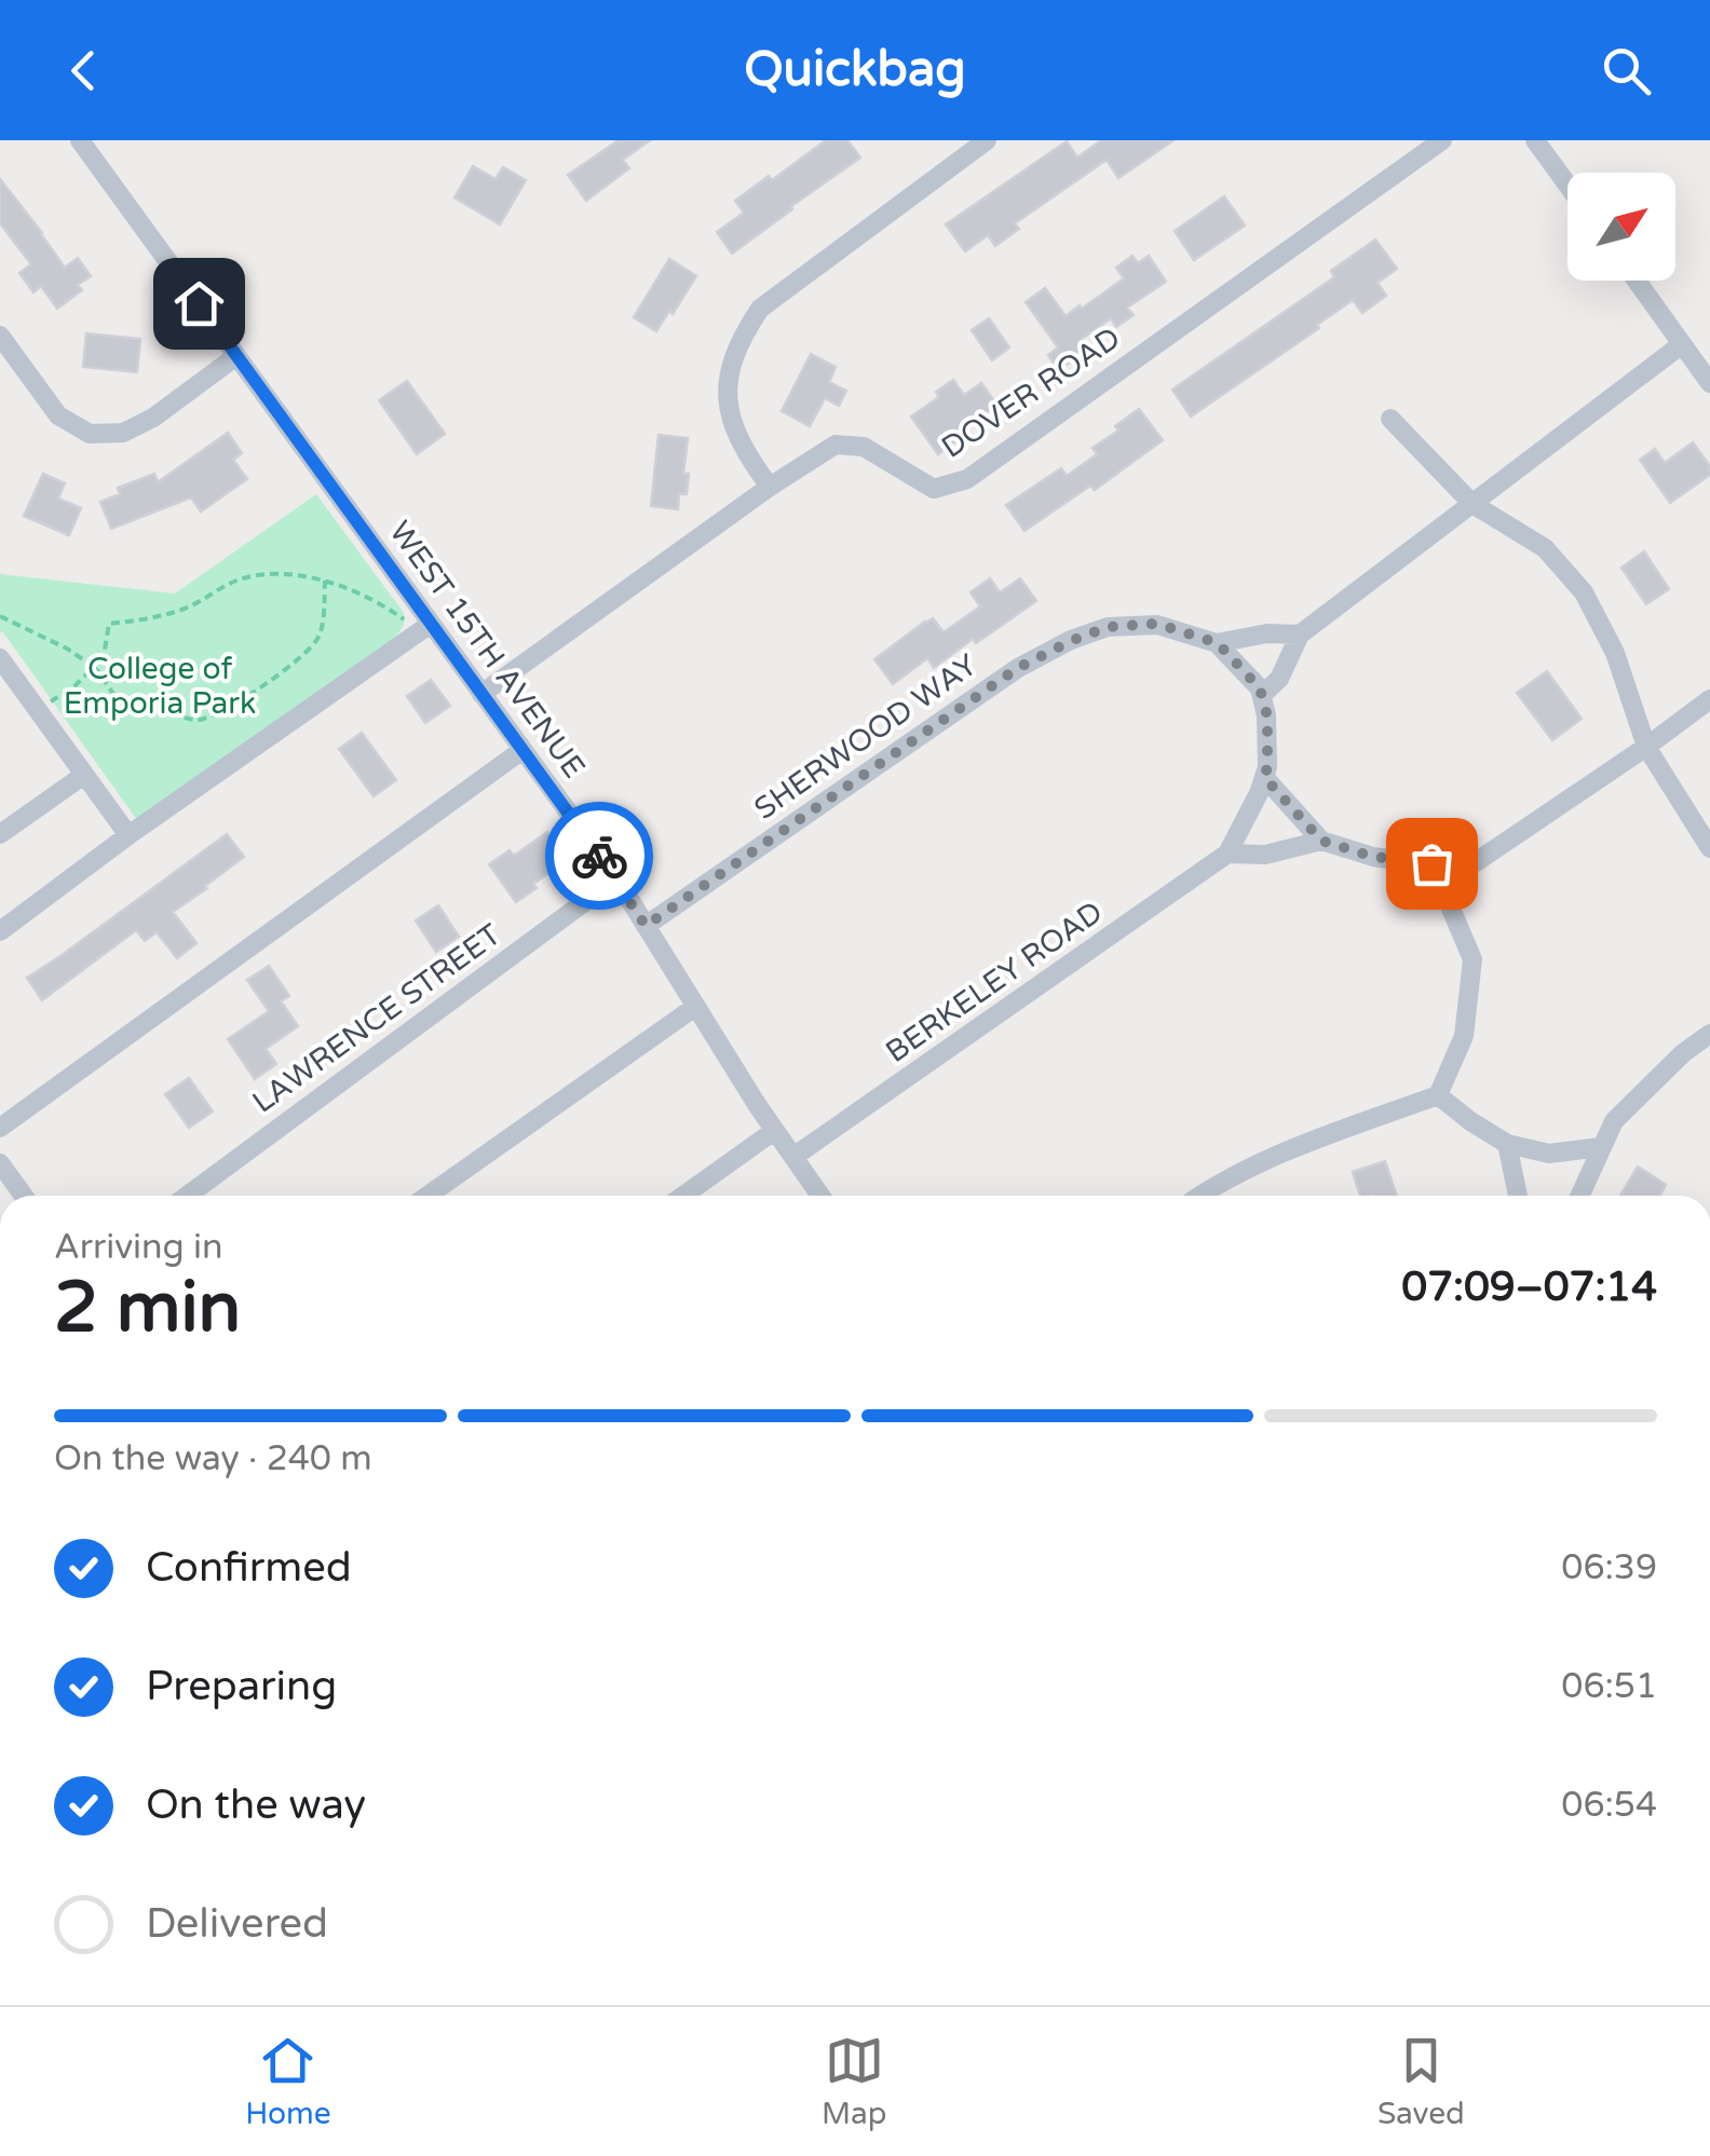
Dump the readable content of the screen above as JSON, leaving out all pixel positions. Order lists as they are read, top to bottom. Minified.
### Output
{"streets":{"street":["DOVER ROAD","WEST 15TH AVENUE","SHERWOOD WAY","BERKELEY ROAD","LAWRENCE STREET"]},"crossings":[["DOVER ROAD","WEST 15TH AVENUE"],["WEST 15TH AVENUE","SHERWOOD WAY"],["WEST 15TH AVENUE","BERKELEY ROAD"],["WEST 15TH AVENUE","LAWRENCE STREET"]],"parks":["College of Emporia Park"],"north":"top right","page":{"header":"Quickbag","heading":["2 min","Arriving in","07:09–07:14"],"bar":"On the way · 240 m","list":[["Confirmed","06:39"],["Preparing","06:51"],["On the way","06:54"],"Delivered"],"tabs":["Home","Map","Saved"]}}
